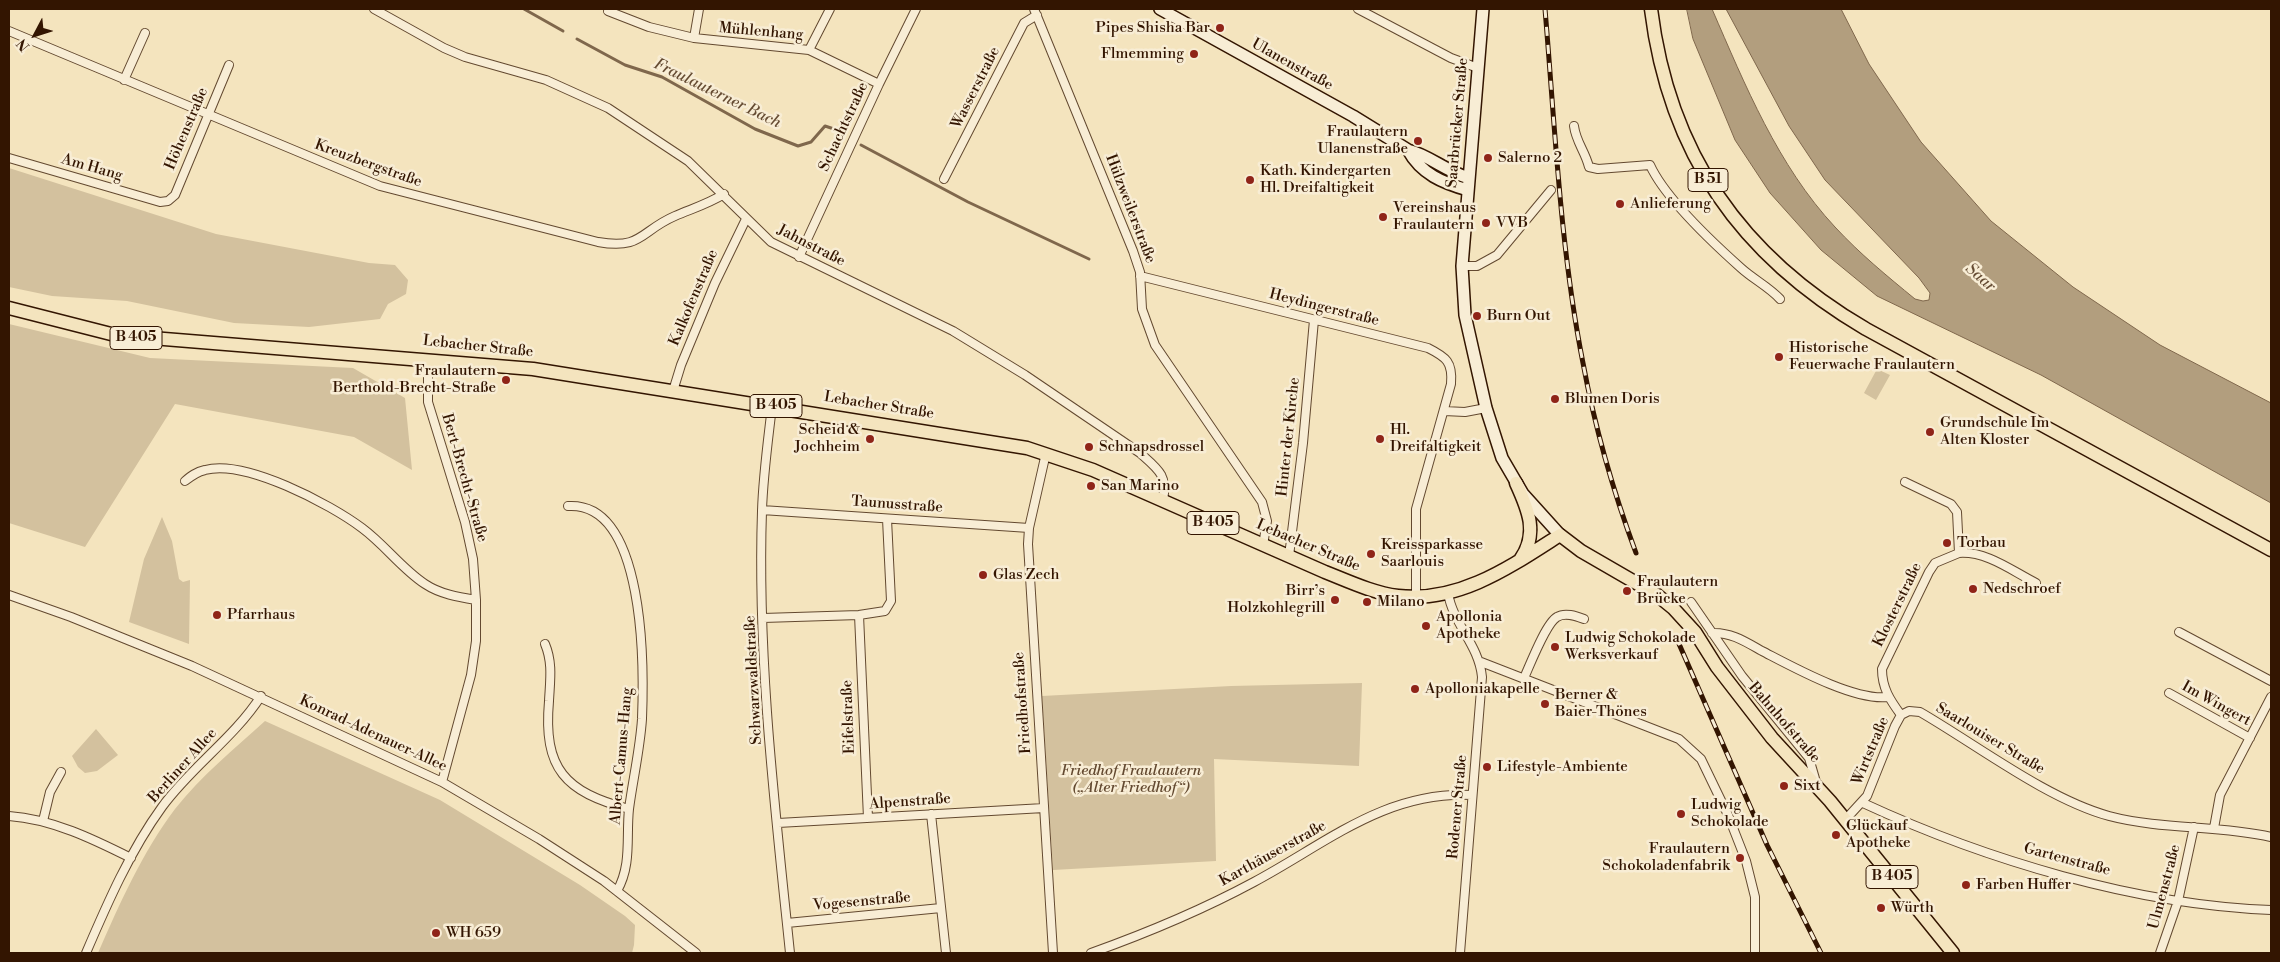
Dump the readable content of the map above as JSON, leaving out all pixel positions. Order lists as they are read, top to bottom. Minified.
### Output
{"streets":{"main road":["B 51","B 405","Lebacher Straße","Bahnhofstraße"],"street":["Mühlenhang","Ulanenstraße","Wasserstraße","Saarbrücker Straße","Schachtstraße","Höhenstraße","Kreuzbergstraße","Am Hang","Hülzweilerstraße","Jahnstraße","Kalkofenstraße","Heydingerstraße","Hinter der Kirche","Bert-Brecht-Straße","Taunusstraße","Klosterstraße","Schwarzwaldstraße","Friedhofstraße","Im Wingert","Eifelstraße","Konrad-Adenauer-Allee","Saarlouiser Straße","Wirtstraße","Albert-Camus-Hang","Berliner Allee","Alpenstraße","Rodener Straße","Karthäuserstraße","Gartenstraße","Ulmenstraße","Vogesenstraße"]},"crossings":[["Mühlenhang","Schachtstraße"],["Ulanenstraße","Saarbrücker Straße"],["Wasserstraße","Hülzweilerstraße"],["Saarbrücker Straße","B 405"],["Saarbrücker Straße","Bahnhofstraße"],["Schachtstraße","Jahnstraße"],["Höhenstraße","Kreuzbergstraße"],["Höhenstraße","Am Hang"],["Kreuzbergstraße","Jahnstraße"],["Hülzweilerstraße","Heydingerstraße"],["Hülzweilerstraße","Lebacher Straße"],["Jahnstraße","Kalkofenstraße"],["Jahnstraße","Lebacher Straße"],["Kalkofenstraße","Lebacher Straße"],["Heydingerstraße","Lebacher Straße"],["Heydingerstraße","Hinter der Kirche"],["B 405","Lebacher Straße"],["B 405","Bahnhofstraße"],["Lebacher Straße","Hinter der Kirche"],["Lebacher Straße","Bert-Brecht-Straße"],["Lebacher Straße","Schwarzwaldstraße"],["Lebacher Straße","Friedhofstraße"],["Bert-Brecht-Straße","Konrad-Adenauer-Allee"],["Taunusstraße","Schwarzwaldstraße"],["Taunusstraße","Friedhofstraße"],["Schwarzwaldstraße","Alpenstraße"],["Schwarzwaldstraße","Vogesenstraße"],["Friedhofstraße","Alpenstraße"],["Im Wingert","Saarlouiser Straße"],["Eifelstraße","Alpenstraße"],["Bahnhofstraße","Wirtstraße"],["Konrad-Adenauer-Allee","Albert-Camus-Hang"],["Konrad-Adenauer-Allee","Berliner Allee"],["Saarlouiser Straße","Wirtstraße"],["Saarlouiser Straße","Ulmenstraße"],["Wirtstraße","Gartenstraße"],["Rodener Straße","Karthäuserstraße"],["Gartenstraße","Ulmenstraße"]],"water":["Fraulauterner Bach","Saar"],"parks":["Friedhof Fraulautern („Alter Friedhof“)"],"places":["Pipes Shisha Bar","Flmemming","Fraulautern Ulanenstraße","Salerno 2","Kath. Kindergarten Hl. Dreifaltigkeit","Anlieferung","Vereinshaus Fraulautern","VVB","Burn Out","Historische Feuerwache Fraulautern","Fraulautern Berthold-Brecht-Straße","Blumen Doris","Grundschule Im Alten Kloster","Scheid & Jochheim","Hl. Dreifaltigkeit","Schnapsdrossel","San Marino","Torbau","Kreissparkasse Saarlouis","Glas Zech","Nedschroef","Fraulautern Brücke","Birr’s Holzkohlegrill","Milano","Pfarrhaus","Apollonia Apotheke","Ludwig Schokolade Werksverkauf","Apolloniakapelle","Berner & Baier-Thönes","Lifestyle-Ambiente","Sixt","Ludwig Schokolade","Glückauf Apotheke","Fraulautern Schokoladenfabrik","Farben Huffer","Würth","WH 659"],"north":"bottom left"}
